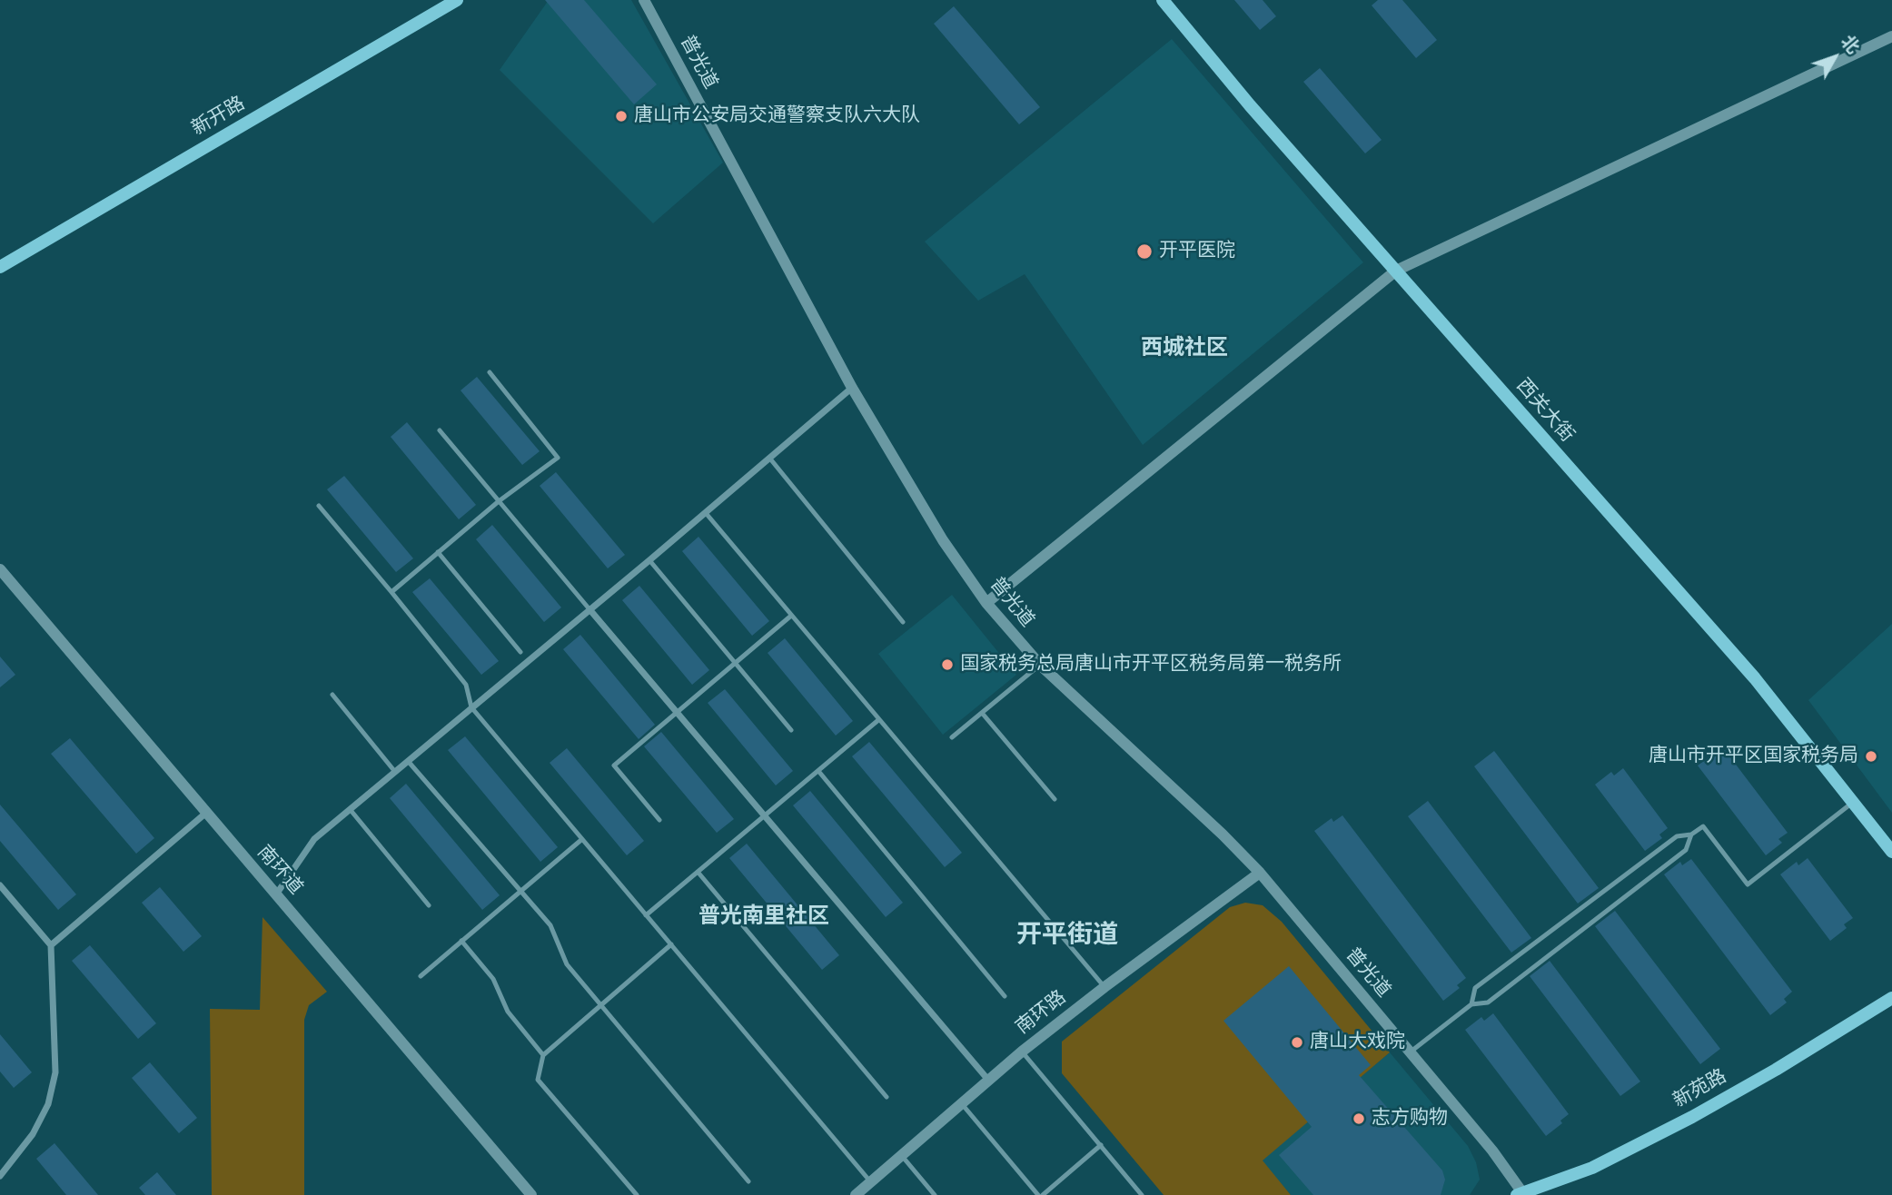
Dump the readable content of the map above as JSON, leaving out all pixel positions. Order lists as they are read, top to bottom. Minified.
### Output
{"streets":{"main road":["新开路","西关大街","新苑路"],"street":["普光道","南环道","南环路"]},"crossings":[["普光道","南环路"],["普光道","新苑路"]],"districts":["西城社区","普光南里社区","开平街道"],"places":["唐山市公安局交通警察支队六大队","开平医院","国家税务总局唐山市开平区税务局第一税务所","唐山市开平区国家税务局","唐山大戏院","志方购物"],"north":"top right"}
